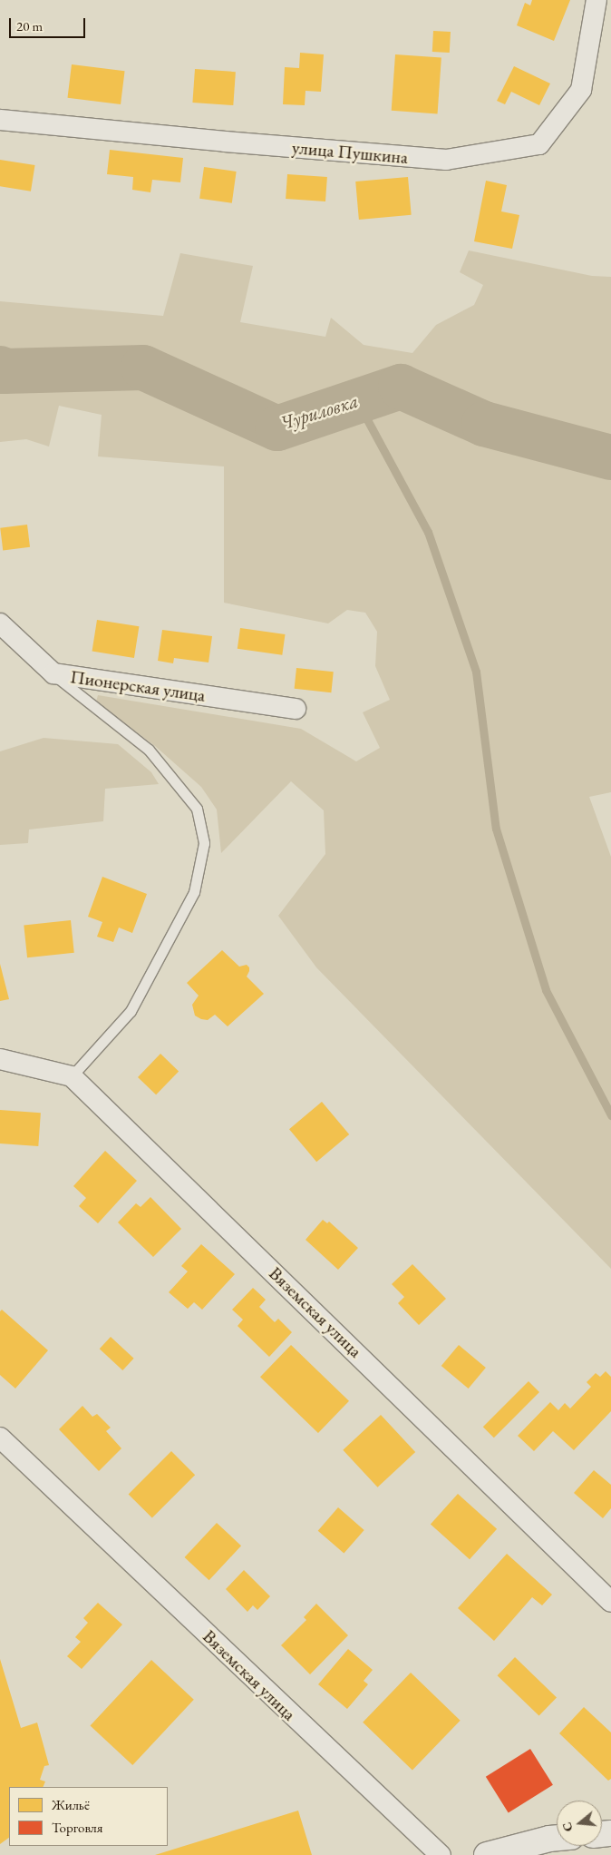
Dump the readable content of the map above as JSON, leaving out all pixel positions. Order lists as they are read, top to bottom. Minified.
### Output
{"streets":{"street":["улица Пушкина","Пионерская улица","Вяземская улица"]},"water":["Чуриловка"],"legend":["Жильё","Торговля"],"scale_bar":"20 m","north":"left"}
